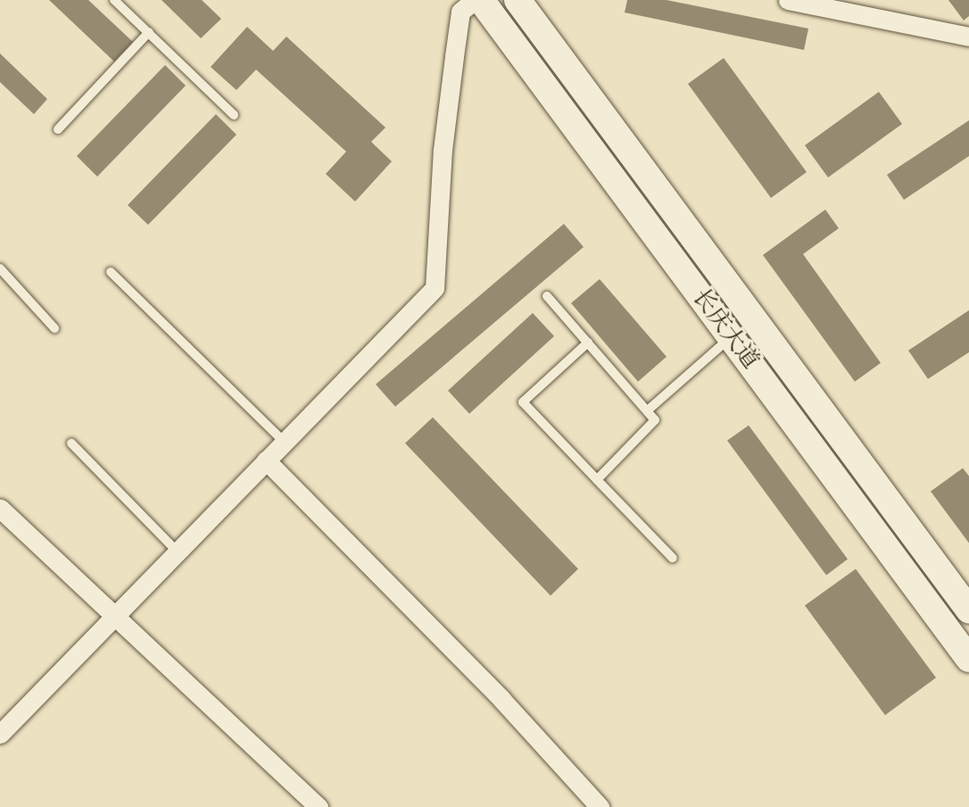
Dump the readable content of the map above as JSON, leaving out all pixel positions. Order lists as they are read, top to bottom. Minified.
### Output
{"streets":{"main road":["长庆大道"]}}
